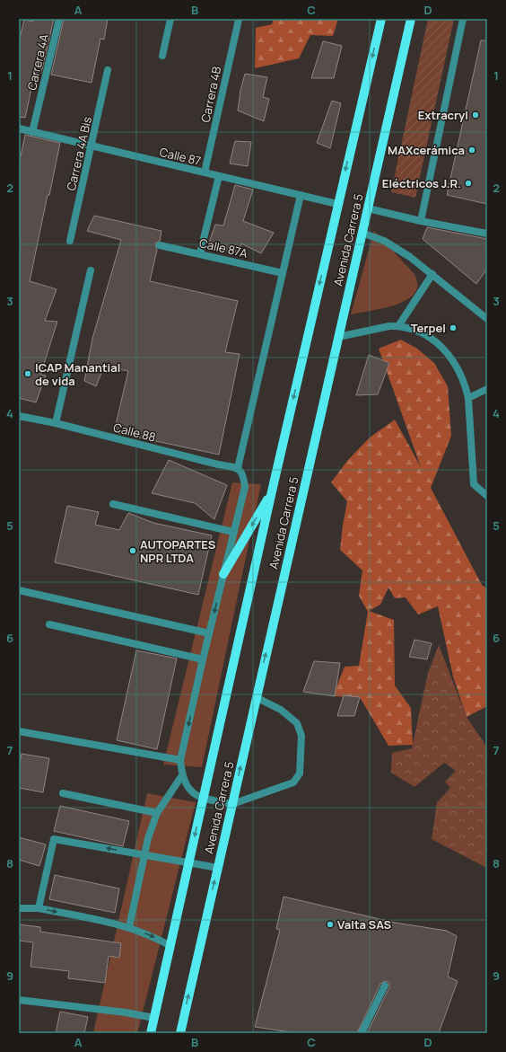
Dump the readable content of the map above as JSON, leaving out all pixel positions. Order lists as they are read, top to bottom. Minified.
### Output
{"streets":{"main road":["Avenida Carrera 5"],"street":["Carrera 4A","Carrera 4B","Carrera 4A Bis","Calle 87","Calle 87A","Calle 88"]},"crossings":[["Carrera 4A","Calle 87"],["Carrera 4B","Calle 87"],["Carrera 4A Bis","Calle 87"],["Calle 87","Avenida Carrera 5"]],"places":["Extracryl","MAXcerámica","Eléctricos J.R.","Terpel","ICAP Manantial de vida","AUTOPARTES NPR LTDA","Valta SAS"],"grid":{"columns":["A","B","C","D"],"rows":["1","2","3","4","5","6","7","8","9"]}}
